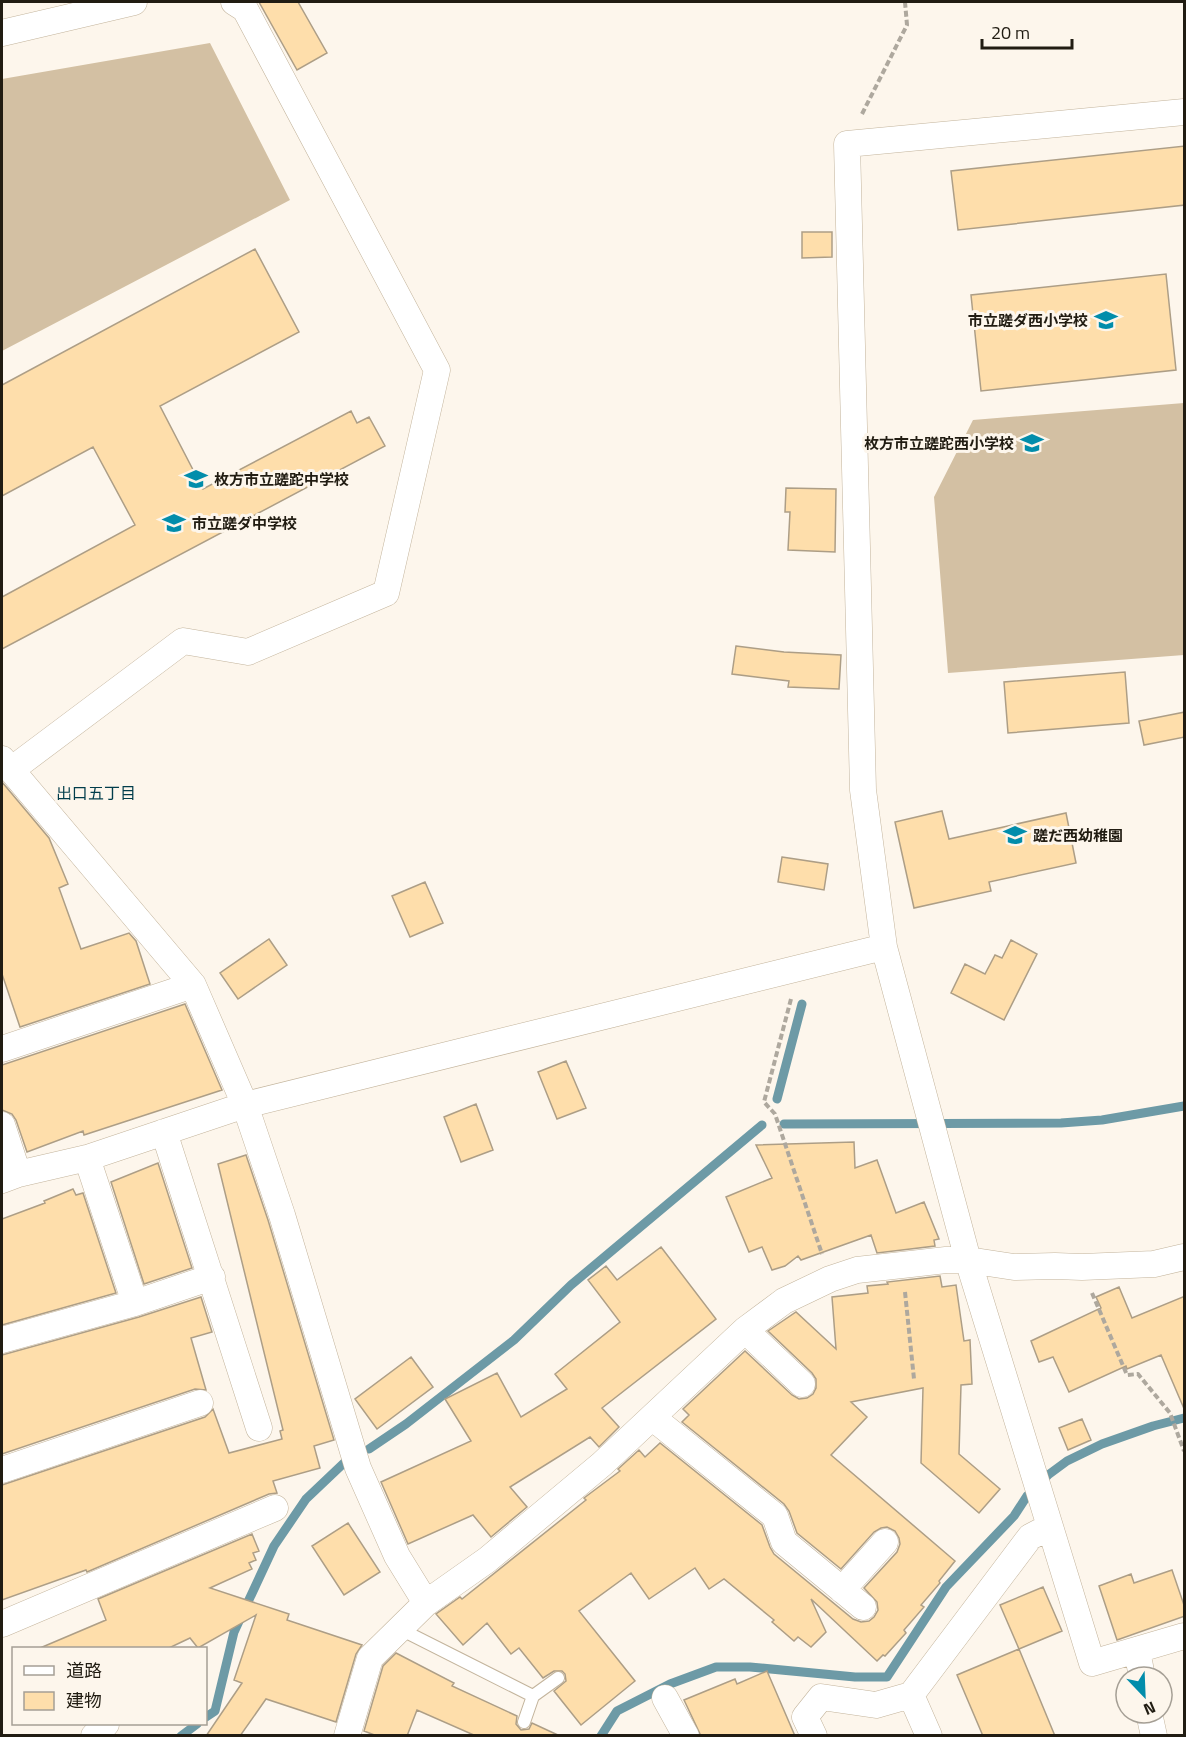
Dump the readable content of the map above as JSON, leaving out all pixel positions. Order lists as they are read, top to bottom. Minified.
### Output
{"districts":["出口五丁目"],"places":{"school or university":["市立蹉ダ西小学校","枚方市立蹉跎西小学校","枚方市立蹉跎中学校","市立蹉ダ中学校","蹉だ西幼稚園"]},"legend":["道路","建物"],"scale_bar":"20 m","north":"bottom right"}
